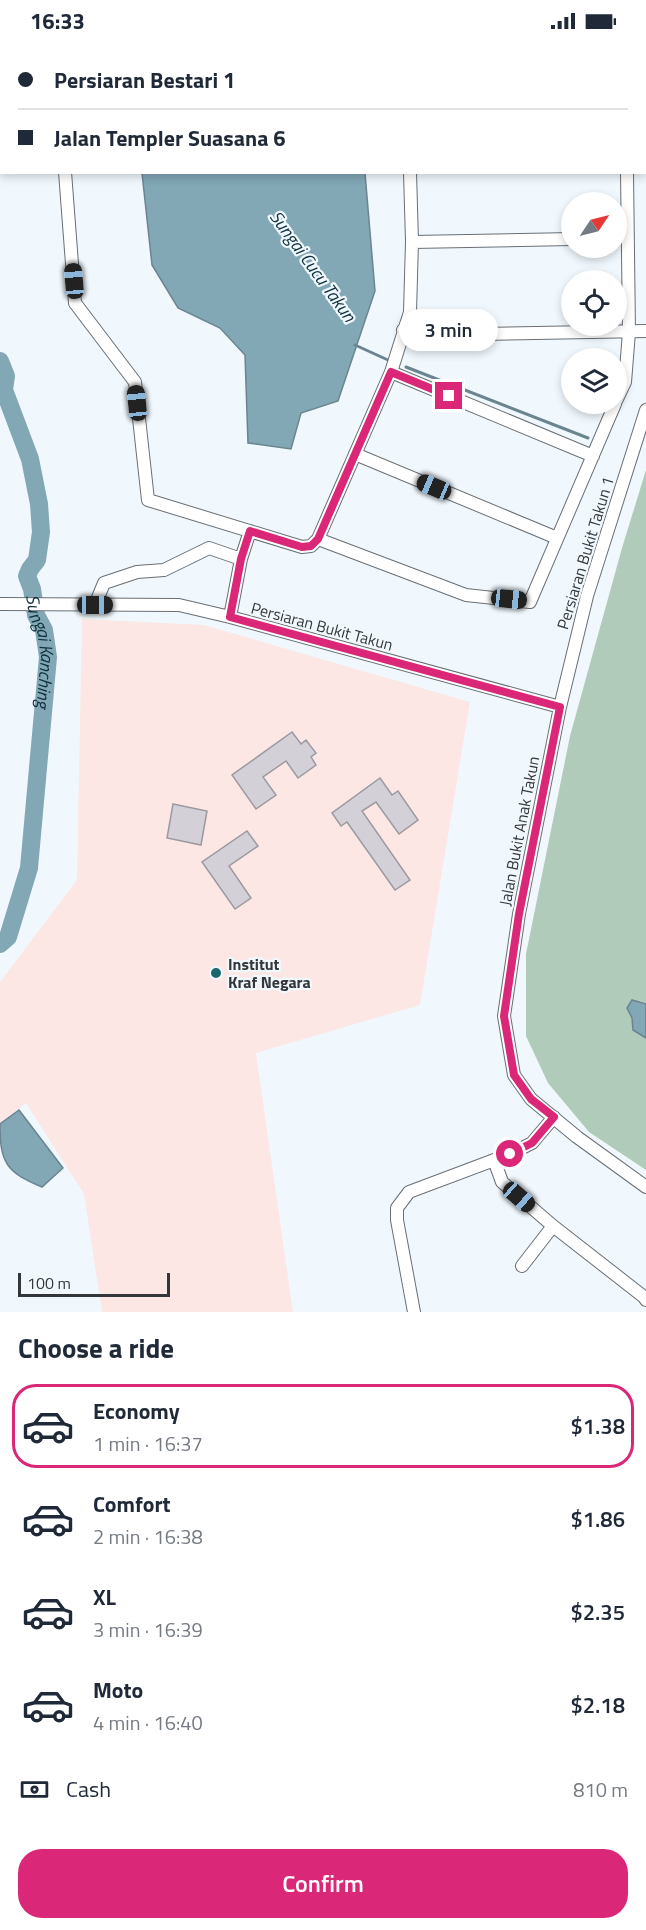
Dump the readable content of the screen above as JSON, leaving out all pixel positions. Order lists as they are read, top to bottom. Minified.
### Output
{"streets":{"street":["Persiaran Bukit Takun 1","Persiaran Bukit Takun","Jalan Bukit Anak Takun"]},"crossings":[["Persiaran Bukit Takun 1","Persiaran Bukit Takun"],["Persiaran Bukit Takun 1","Jalan Bukit Anak Takun"],["Persiaran Bukit Takun","Jalan Bukit Anak Takun"]],"water":["Sungai Cucu Takun","Sungai Kanching"],"places":["Institut Kraf Negara"],"scale_bar":"100 m","north":"top right","page":{"status":"16:33","banner":["Persiaran Bestari 1","Jalan Templer Suasana 6"],"bubble":"3 min","scale":"100 m","heading":"Choose a ride","list":[{"name":"Economy","note":"1 min · 16:37","value":"$1.38"},{"name":"Comfort","note":"2 min · 16:38","value":"$1.86"},{"name":"XL","note":"3 min · 16:39","value":"$2.35"},{"name":"Moto","note":"4 min · 16:40","value":"$2.18"}],"pay":["Cash","810 m"],"buttons":"Confirm"}}
